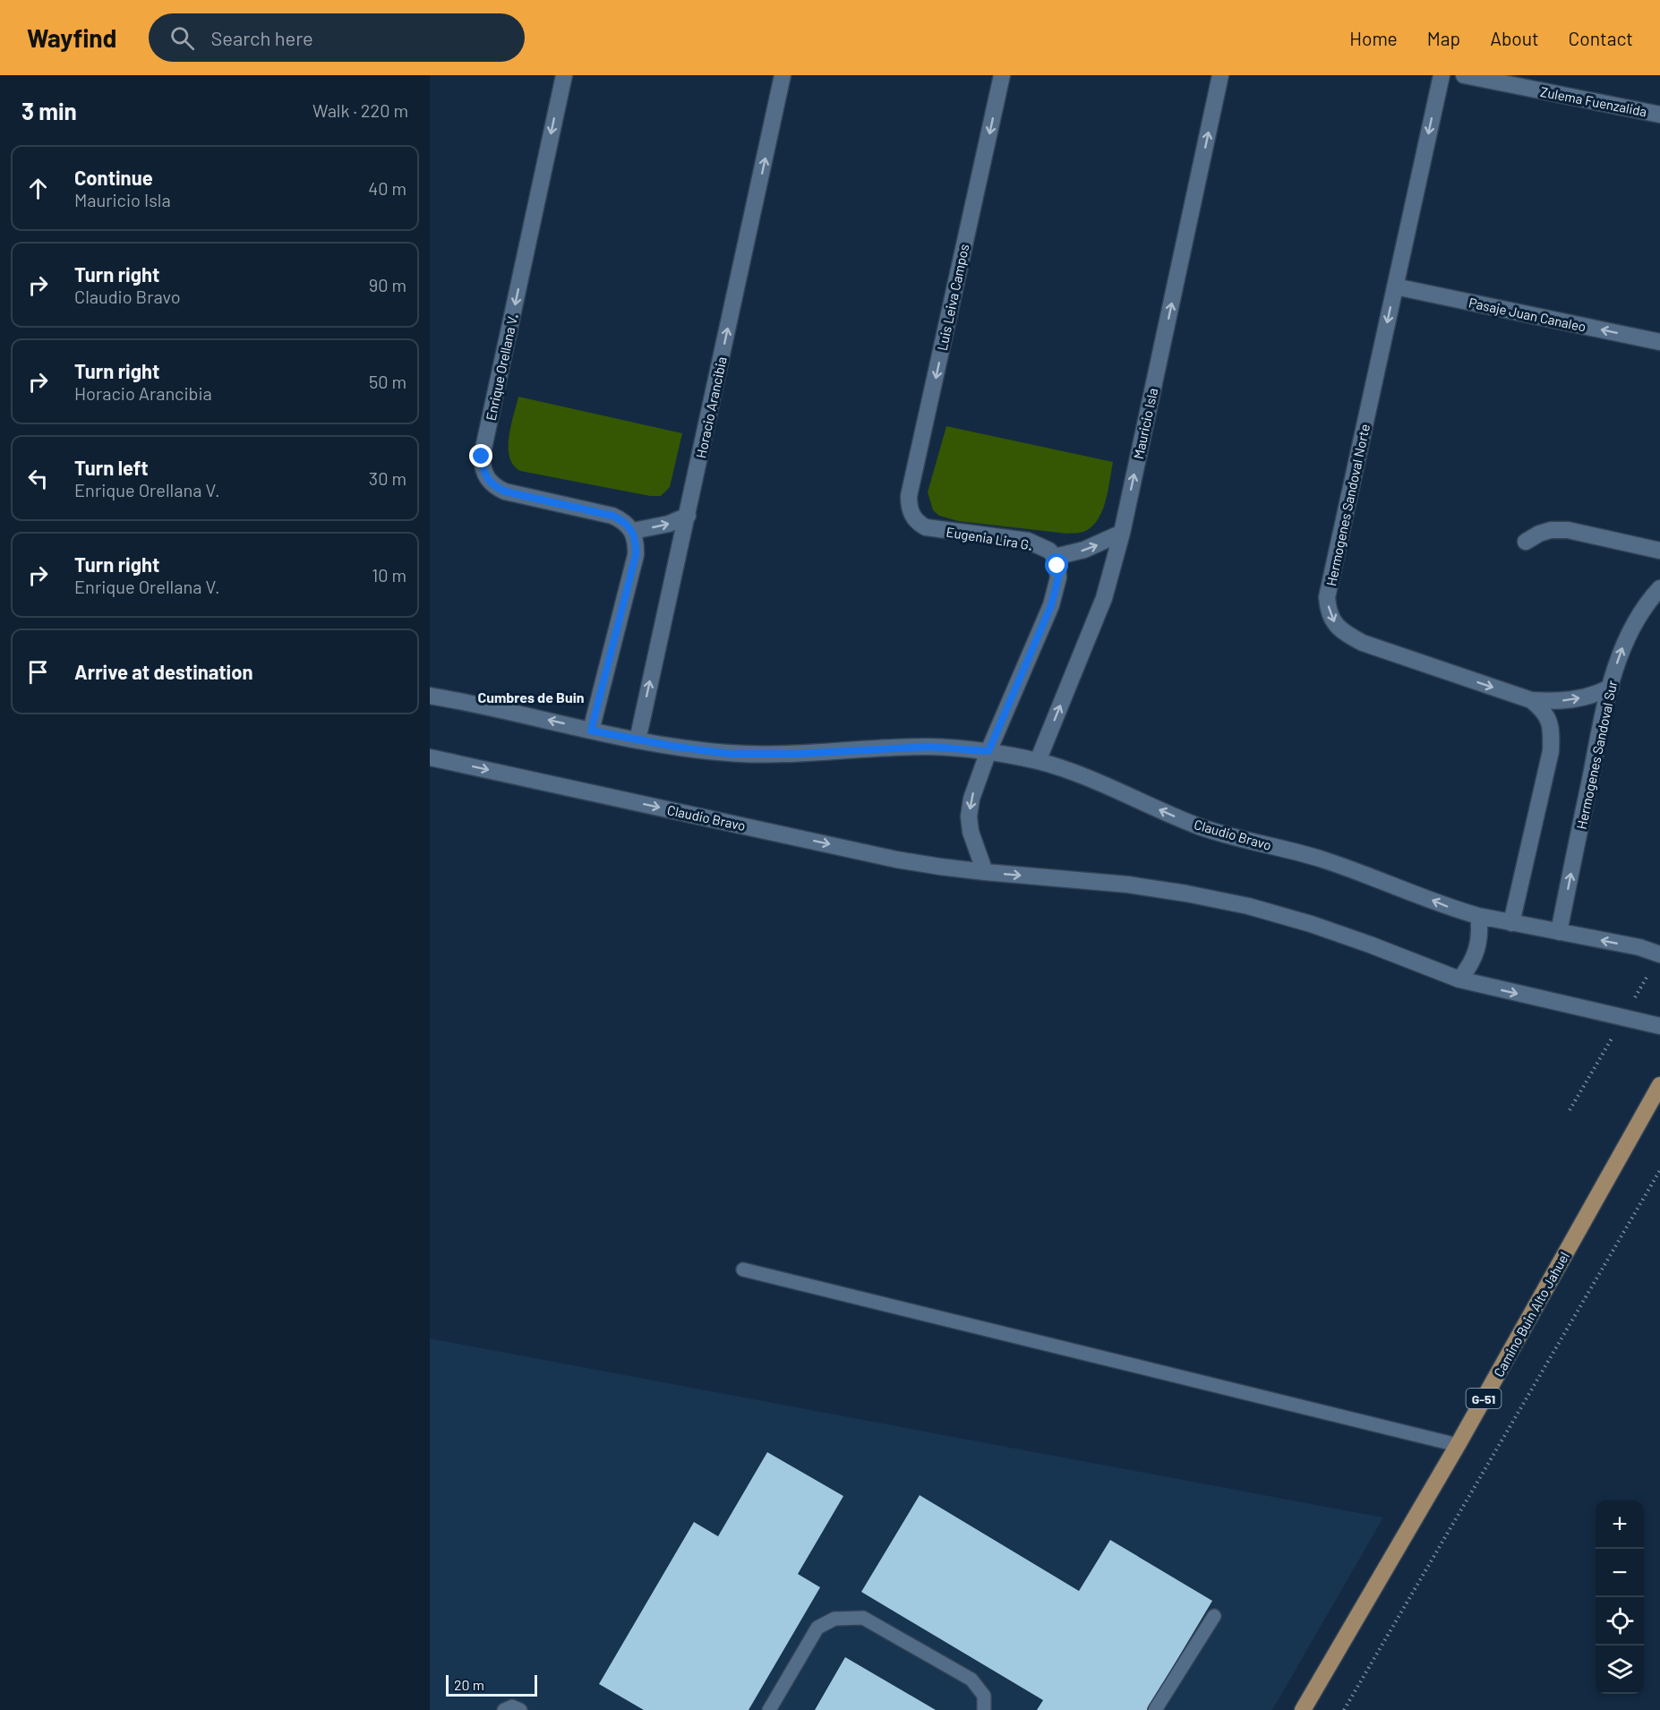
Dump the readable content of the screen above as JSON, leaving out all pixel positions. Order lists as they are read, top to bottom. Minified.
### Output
{"streets":{"main road":["Camino Buin Alto Jahuel","G-51"],"street":["Zulema Fuenzalida","Luis Leiva Campos","Pasaje Juan Canaleo","Enrique Orellana V.","Horacio Arancibia","Mauricio Isla","Hermogenes Sandoval Norte","Eugenia Lira G.","Hermogenes Sandoval Sur","Claudio Bravo"]},"crossings":[["Luis Leiva Campos","Eugenia Lira G."],["Pasaje Juan Canaleo","Hermogenes Sandoval Norte"],["Horacio Arancibia","Claudio Bravo"],["Mauricio Isla","Claudio Bravo"],["Hermogenes Sandoval Norte","Claudio Bravo"],["Hermogenes Sandoval Sur","Claudio Bravo"]],"one_way":["Luis Leiva Campos","Pasaje Juan Canaleo","Enrique Orellana V.","Mauricio Isla","Hermogenes Sandoval Norte","Hermogenes Sandoval Sur"],"districts":["Cumbres de Buin"],"scale_bar":"20 m","page":{"header":"Wayfind","search":"Search here","nav":["Home","Map","About","Contact"],"heading":["3 min","Walk · 220 m"],"list":[["Continue","Mauricio Isla","40 m"],["Turn right","Claudio Bravo","90 m"],["Turn right","Horacio Arancibia","50 m"],["Turn left","Enrique Orellana V.","30 m"],["Turn right","Enrique Orellana V.","10 m"],"Arrive at destination"],"map_buttons":["+","−"],"scale":"20 m"}}
